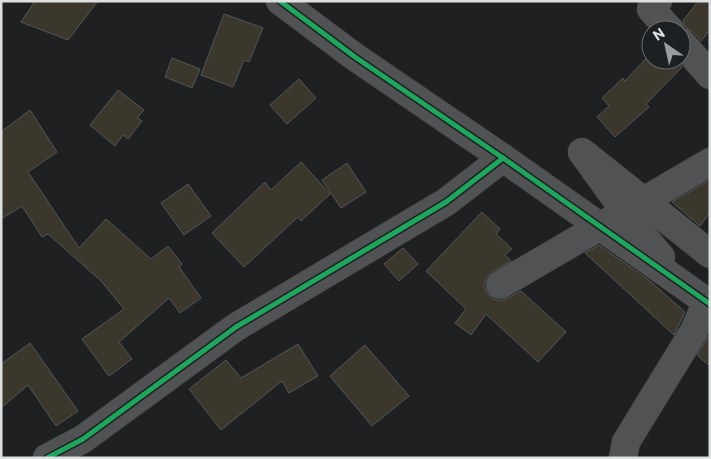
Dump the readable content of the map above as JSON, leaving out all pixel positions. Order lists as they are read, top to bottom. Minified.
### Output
{"north":"top left"}
